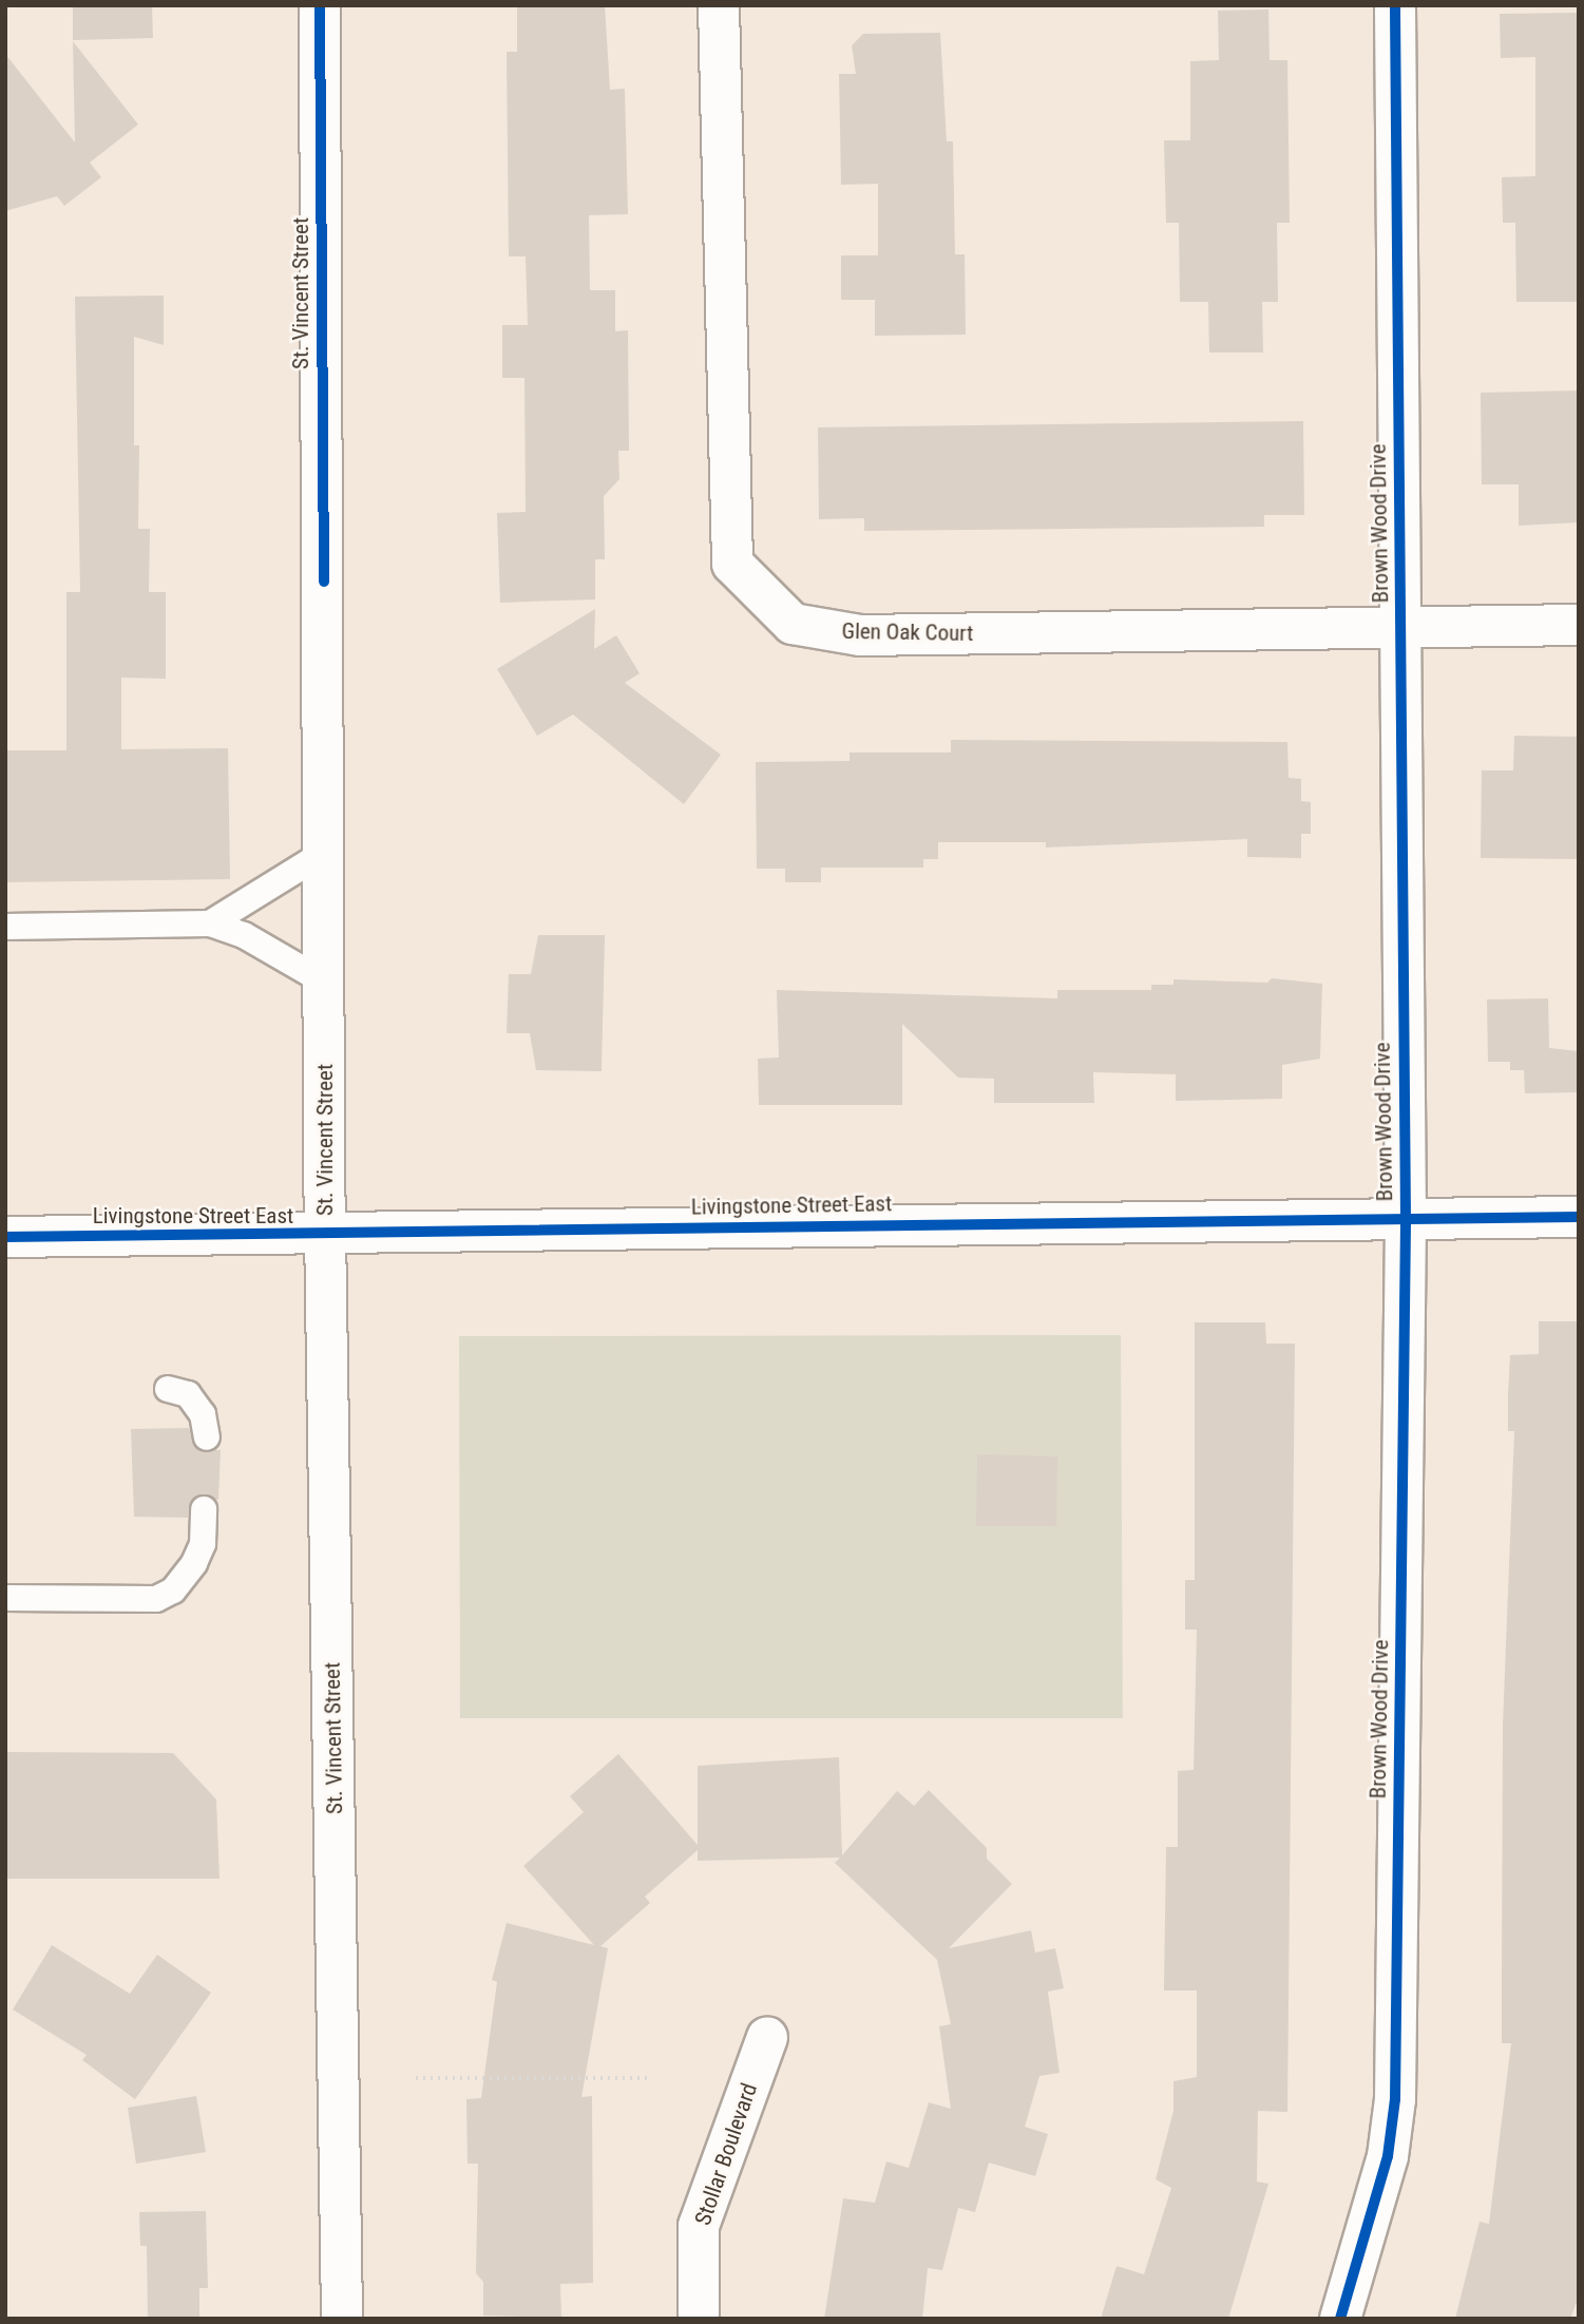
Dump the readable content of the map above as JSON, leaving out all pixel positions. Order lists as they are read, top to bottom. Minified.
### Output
{"streets":{"street":["St. Vincent Street","Brown Wood Drive","Glen Oak Court","Livingstone Street East","Stollar Boulevard"]},"crossings":[["St. Vincent Street","Livingstone Street East"],["Brown Wood Drive","Glen Oak Court"],["Brown Wood Drive","Livingstone Street East"]]}
